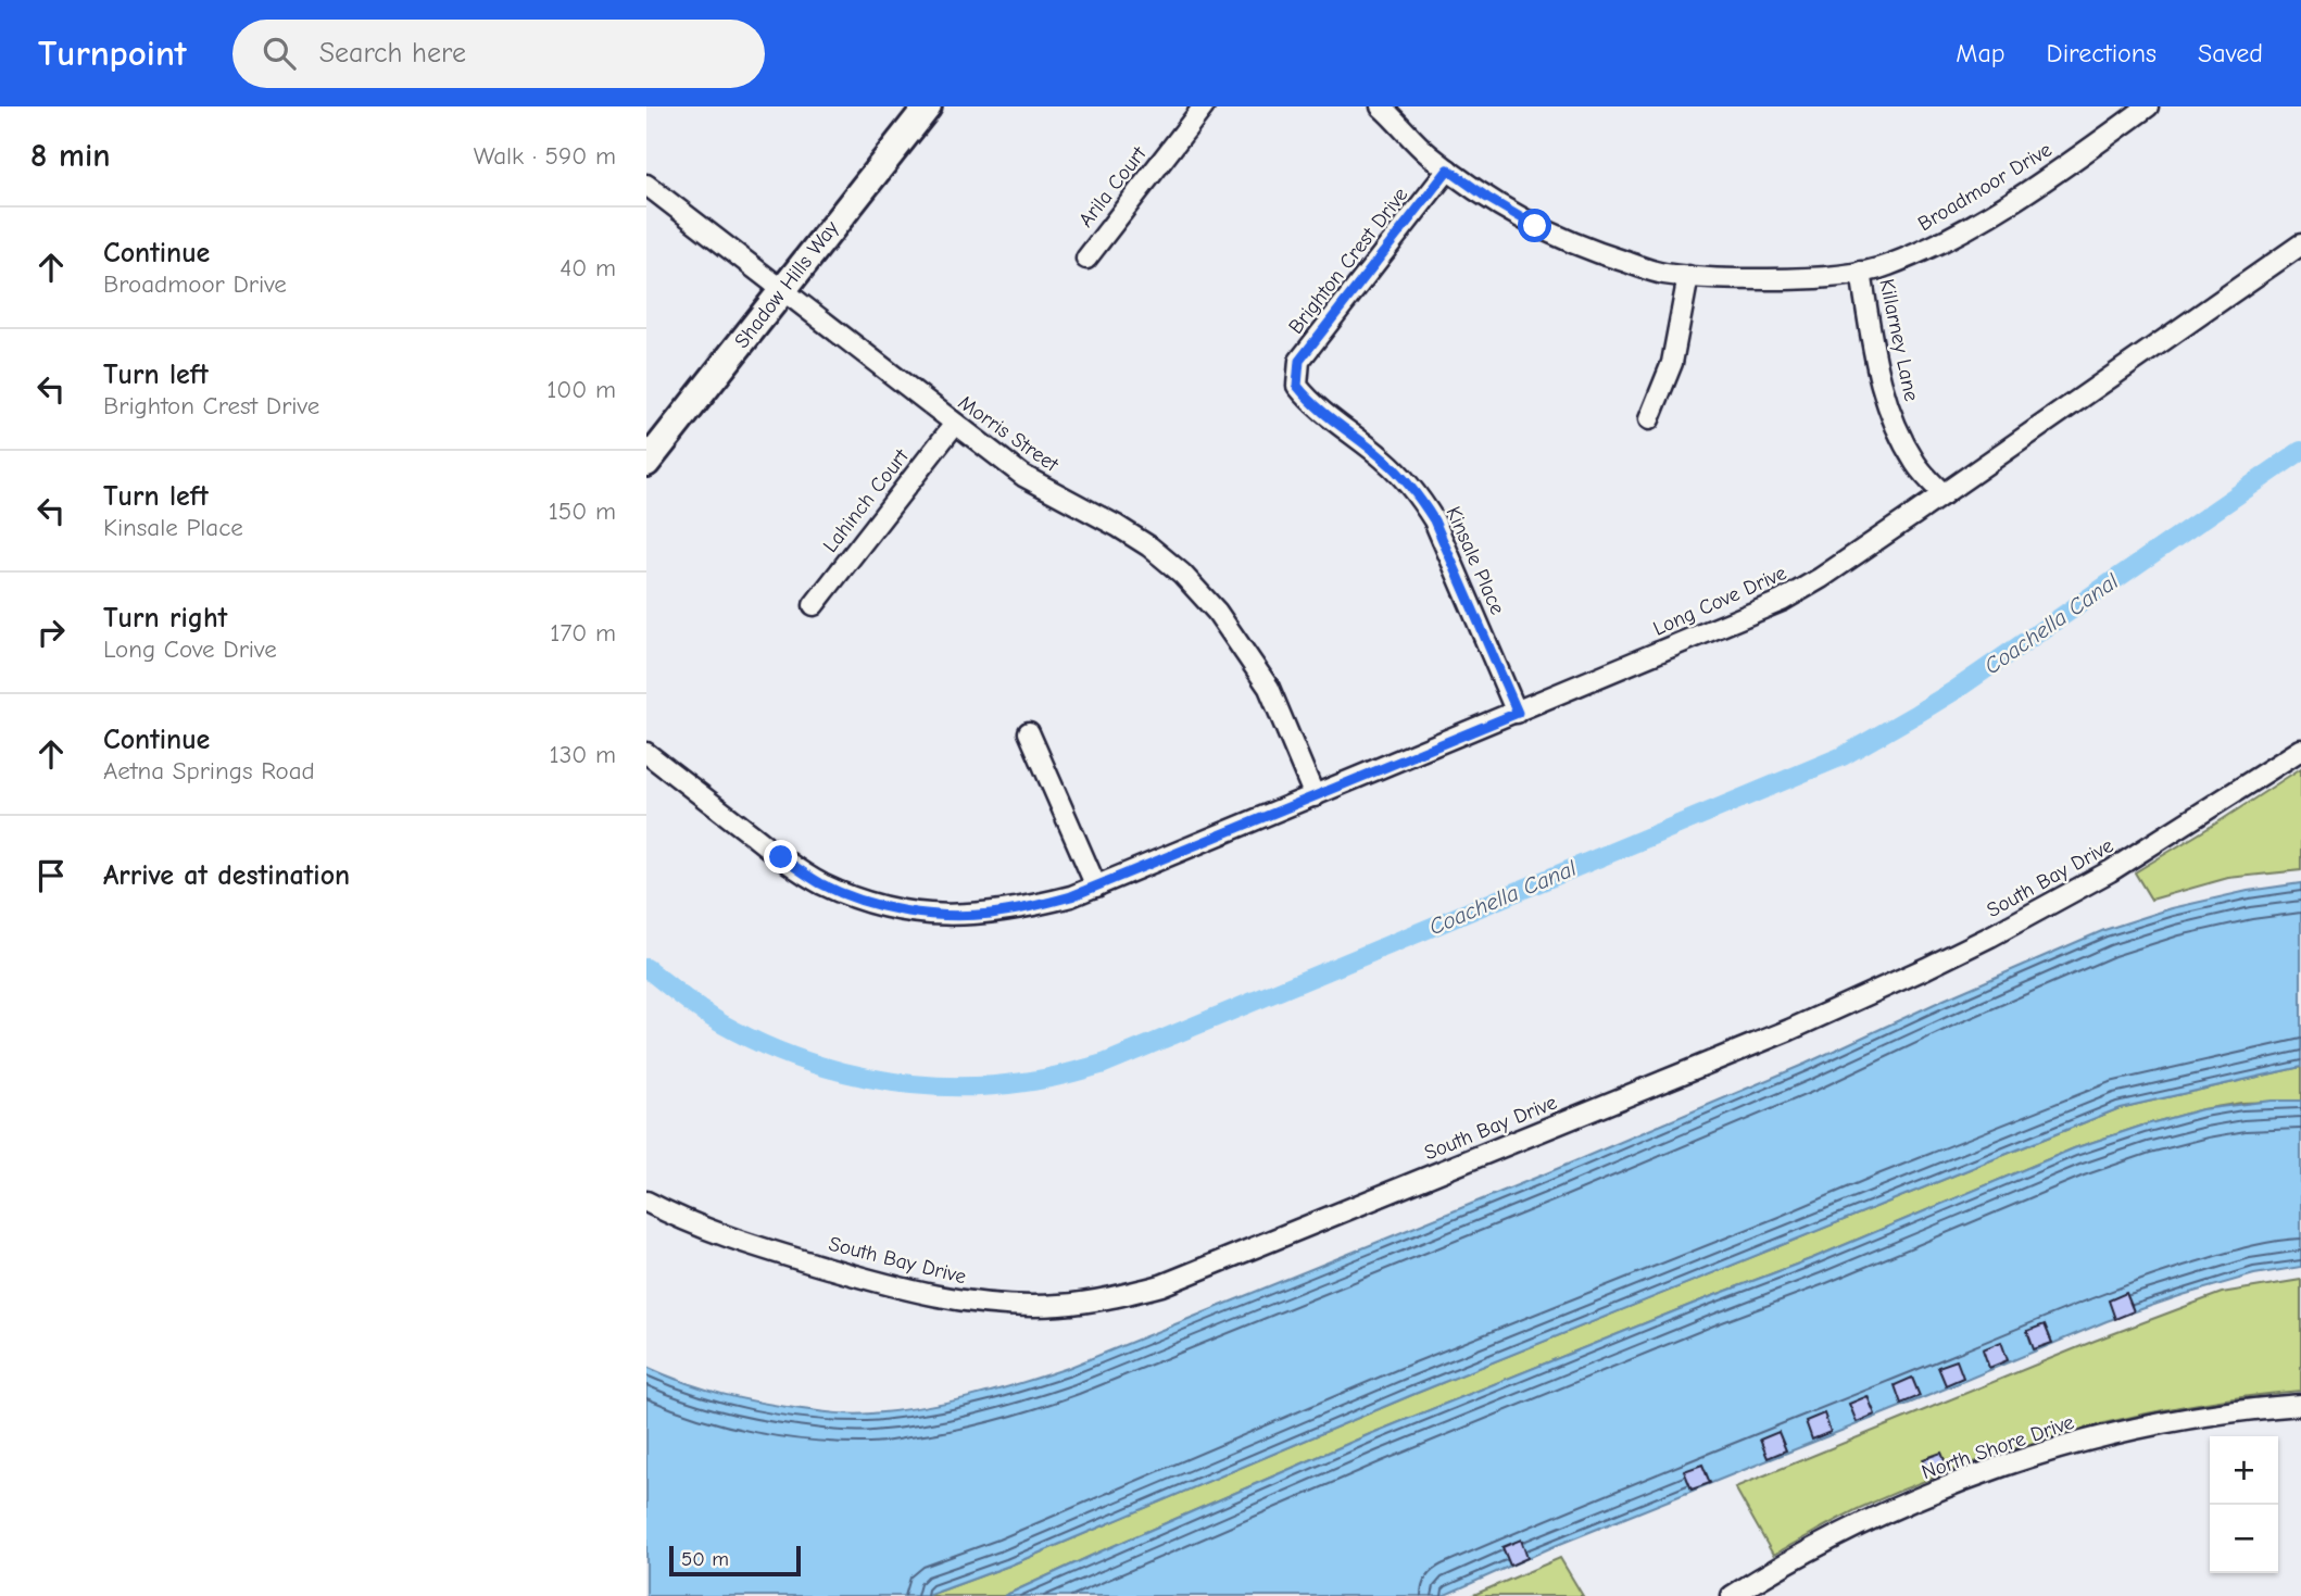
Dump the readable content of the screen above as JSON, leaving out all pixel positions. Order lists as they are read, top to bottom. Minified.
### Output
{"streets":{"street":["Arila Court","Broadmoor Drive","Brighton Crest Drive","Shadow Hills Way","Killarney Lane","Morris Street","Lahinch Court","Kinsale Place","Long Cove Drive","South Bay Drive","North Shore Drive"]},"crossings":[["Broadmoor Drive","Brighton Crest Drive"],["Broadmoor Drive","Killarney Lane"],["Brighton Crest Drive","Kinsale Place"],["Shadow Hills Way","Morris Street"],["Killarney Lane","Long Cove Drive"],["Morris Street","Lahinch Court"],["Morris Street","Long Cove Drive"],["Kinsale Place","Long Cove Drive"]],"water":["Coachella Canal"],"scale_bar":"50 m","page":{"header":"Turnpoint","search":"Search here","nav":["Map","Directions","Saved"],"heading":["8 min","Walk · 590 m"],"list":[["Continue","Broadmoor Drive","40 m"],["Turn left","Brighton Crest Drive","100 m"],["Turn left","Kinsale Place","150 m"],["Turn right","Long Cove Drive","170 m"],["Continue","Aetna Springs Road","130 m"],"Arrive at destination"],"map_buttons":["+","−"],"scale":"50 m"}}
